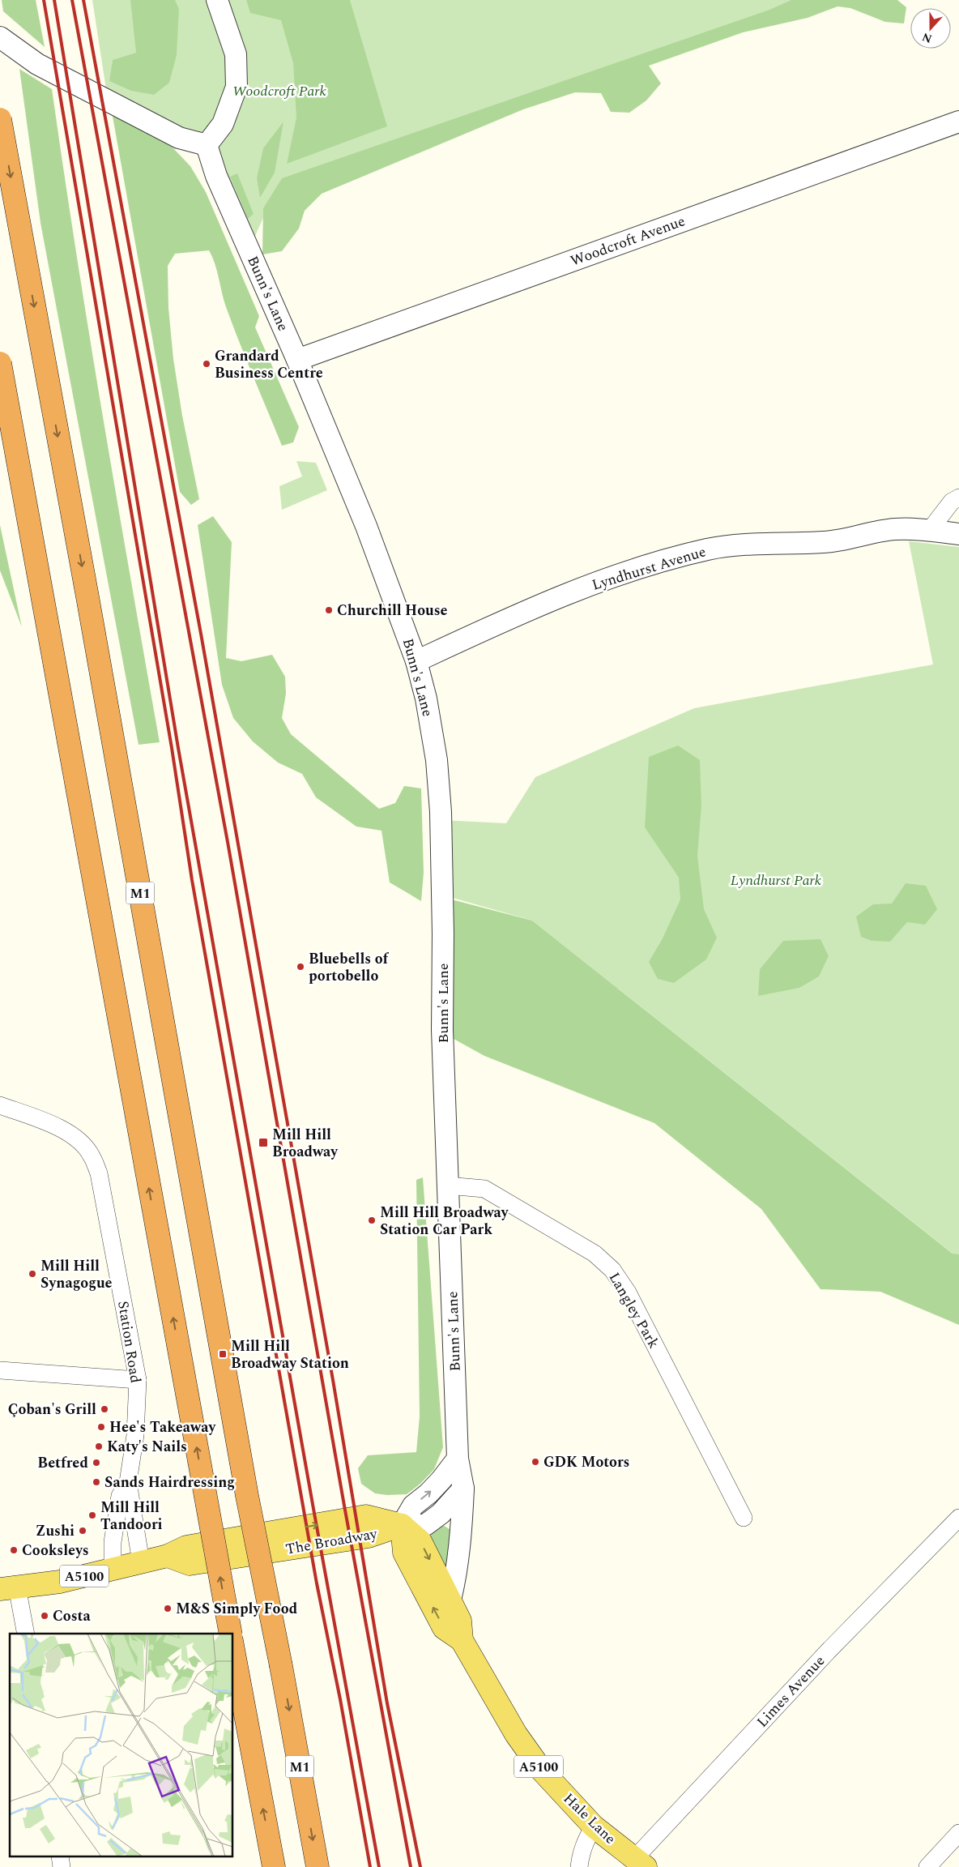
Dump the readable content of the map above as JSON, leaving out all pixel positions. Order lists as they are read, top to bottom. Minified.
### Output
{"streets":{"highway":["M1"],"main road":["The Broadway","A5100","Hale Lane"],"street":["Woodcroft Avenue","Bunn's Lane","Lyndhurst Avenue","Langley Park","Station Road","Limes Avenue"]},"crossings":[["Woodcroft Avenue","Bunn's Lane"],["Bunn's Lane","Lyndhurst Avenue"],["Bunn's Lane","Langley Park"],["Bunn's Lane","Hale Lane"],["Station Road","The Broadway"],["The Broadway","Hale Lane"],["Limes Avenue","Hale Lane"]],"parks":["Woodcroft Park","Lyndhurst Park"],"places":{"other":["Grandard Business Centre","Churchill House","Bluebells of portobello","Mill Hill Broadway Station Car Park","Mill Hill Synagogue","Çoban's Grill","Hee's Takeaway","Katy's Nails","GDK Motors","Betfred","Sands Hairdressing","Mill Hill Tandoori","Zushi","Cooksleys","M&S Simply Food","Costa"],"transit":["Mill Hill Broadway","Mill Hill Broadway Station"]},"north":"bottom"}
